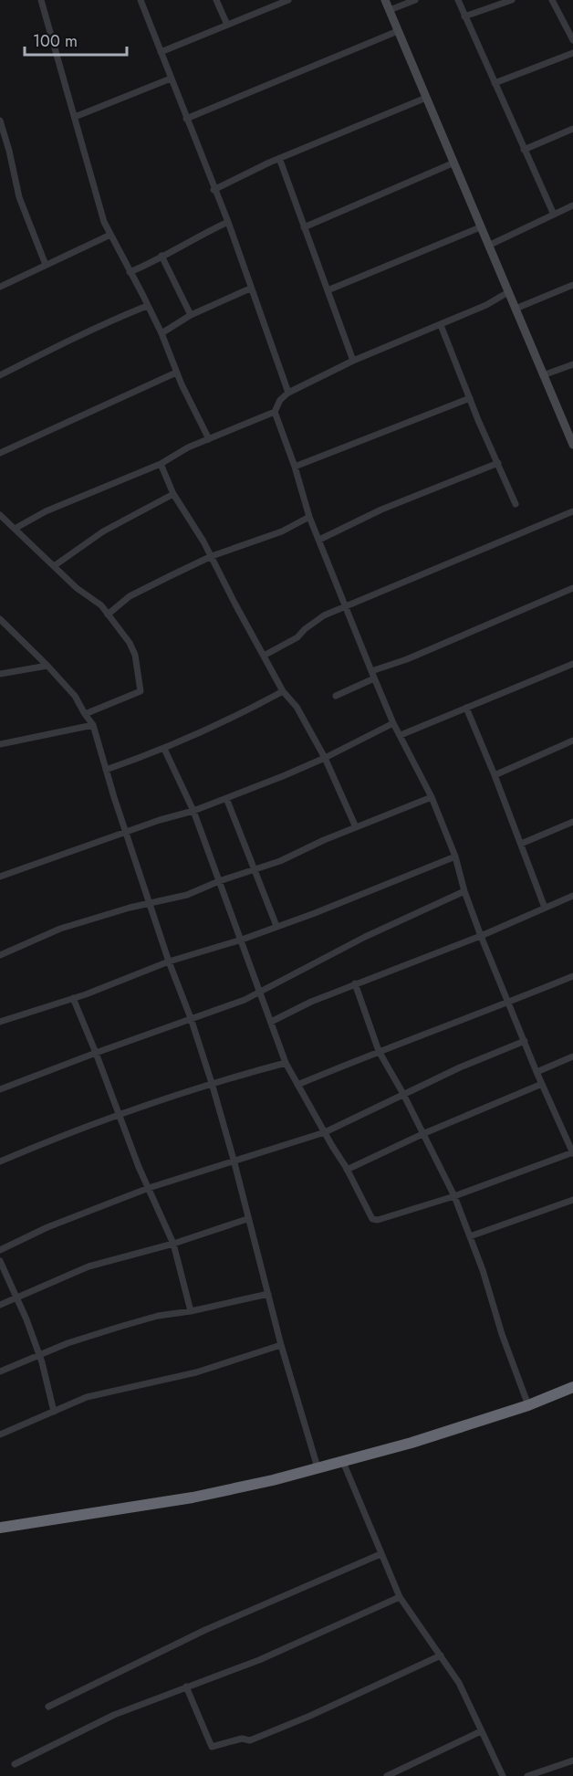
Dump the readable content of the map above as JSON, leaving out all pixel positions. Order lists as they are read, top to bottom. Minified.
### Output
{"scale_bar":"100 m"}
